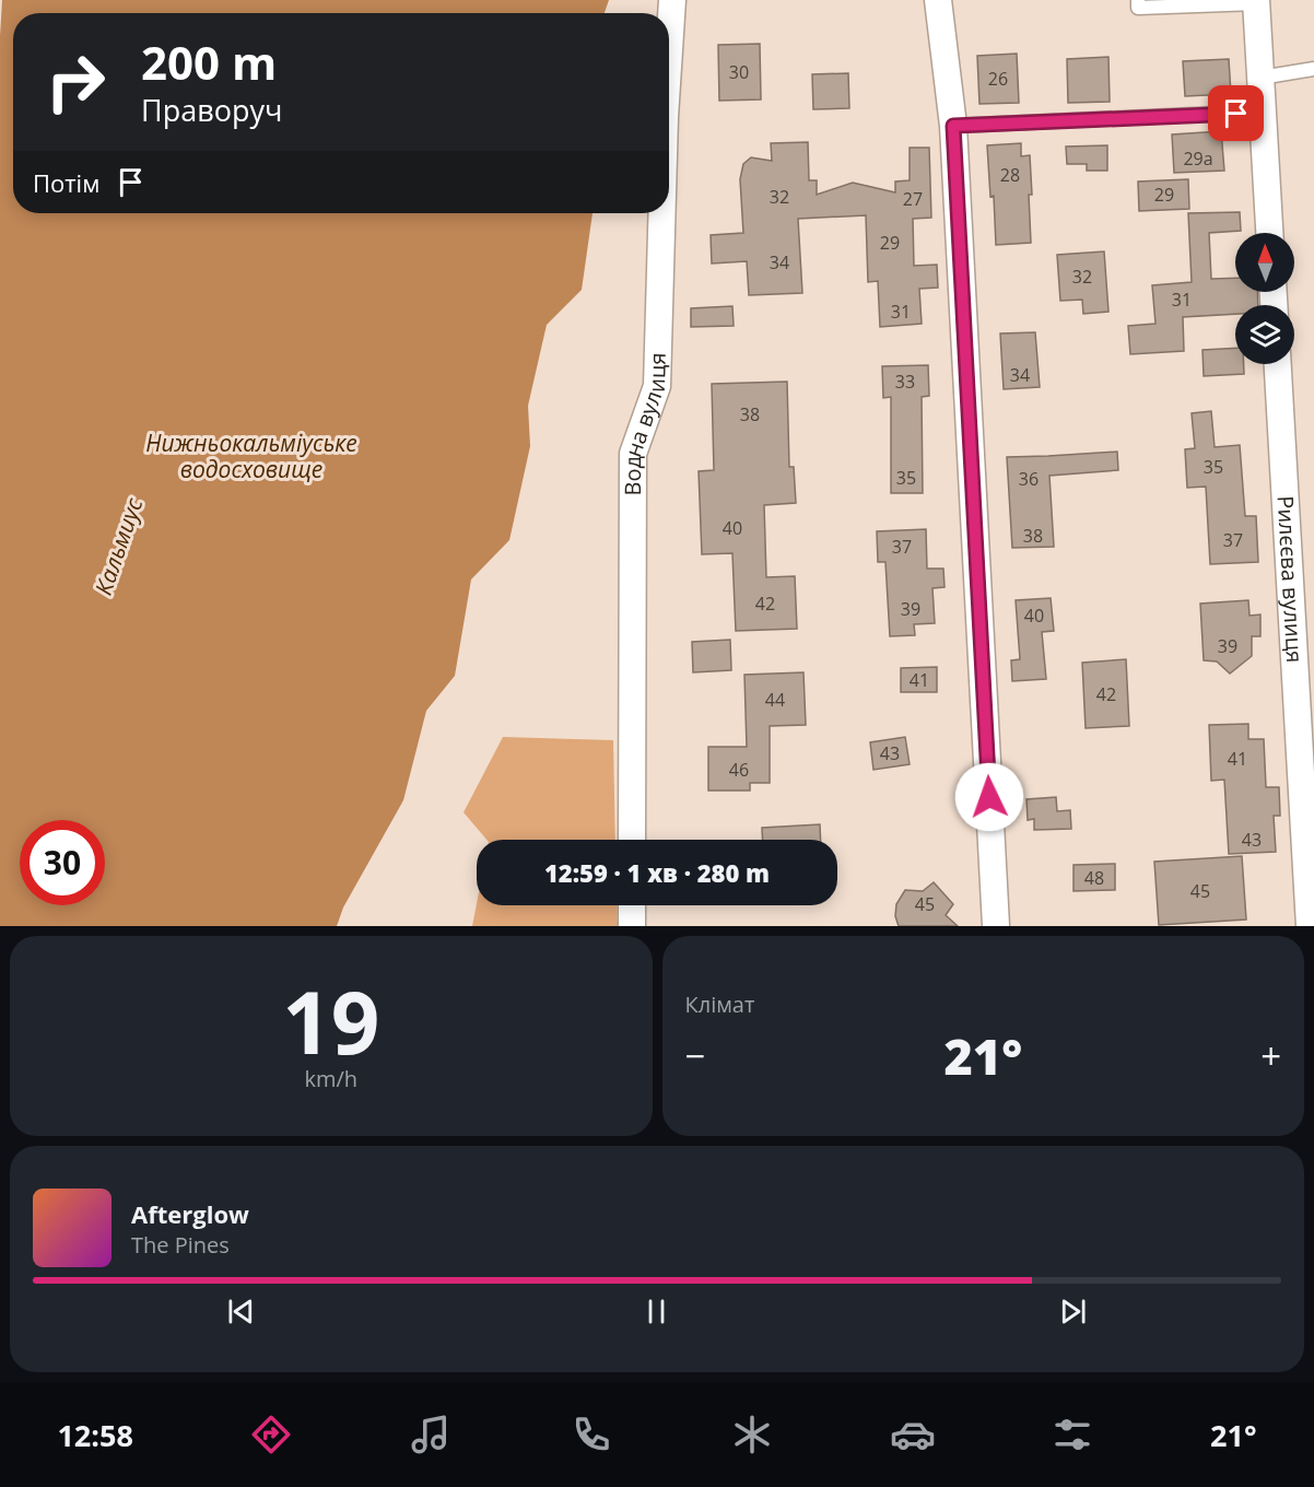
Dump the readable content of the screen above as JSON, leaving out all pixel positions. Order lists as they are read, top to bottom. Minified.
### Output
{"streets":{"street":["Водна вулиця","Рилєєва вулиця"]},"water":["Нижньокальміуське водосховище","Кальмиус"],"house_numbers":["30","26","29а","28","29","32","27","29","34","32","31","31","34","33","38","35","35","36","40","38","37","37","42","39","40","39","41","42","44","43","41","46","43","48","45","45"],"north":"top","page":{"turn":["200 m","Праворуч"],"then":"Потім","limit":"30","trip":"12:59 · 1 хв · 280 m","tile":[["19","km/h"],"Клімат"],"heat":["−","21°","+"],"song":["Afterglow","The Pines"],"tabs":["12:58","21°"]}}
